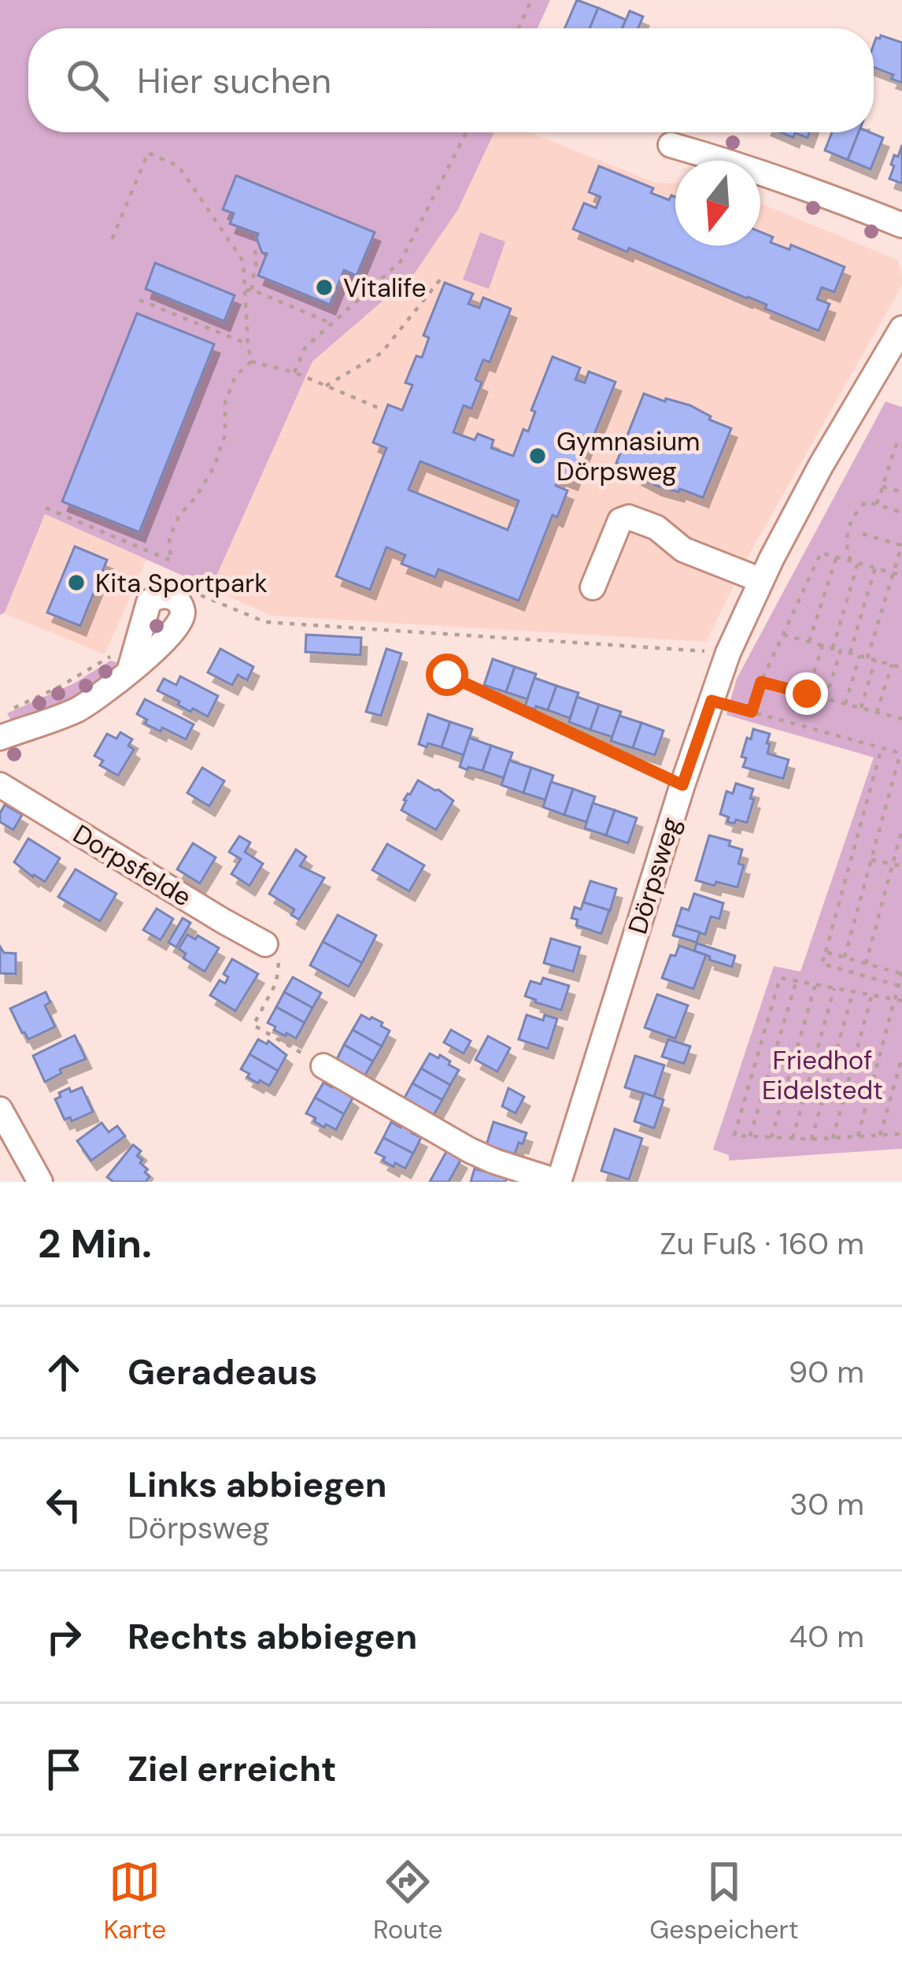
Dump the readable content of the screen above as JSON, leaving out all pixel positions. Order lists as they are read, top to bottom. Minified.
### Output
{"streets":{"street":["Dorpsfelde","Dörpsweg"]},"parks":["Friedhof Eidelstedt"],"places":["Vitalife","Gymnasium Dörpsweg","Kita Sportpark"],"north":"bottom","page":{"search":"Hier suchen","heading":["2 Min.","Zu Fuß · 160 m"],"list":[["Geradeaus","90 m"],["Links abbiegen","Dörpsweg","30 m"],["Rechts abbiegen","40 m"],"Ziel erreicht"],"nav":["Karte","Route","Gespeichert"]}}
